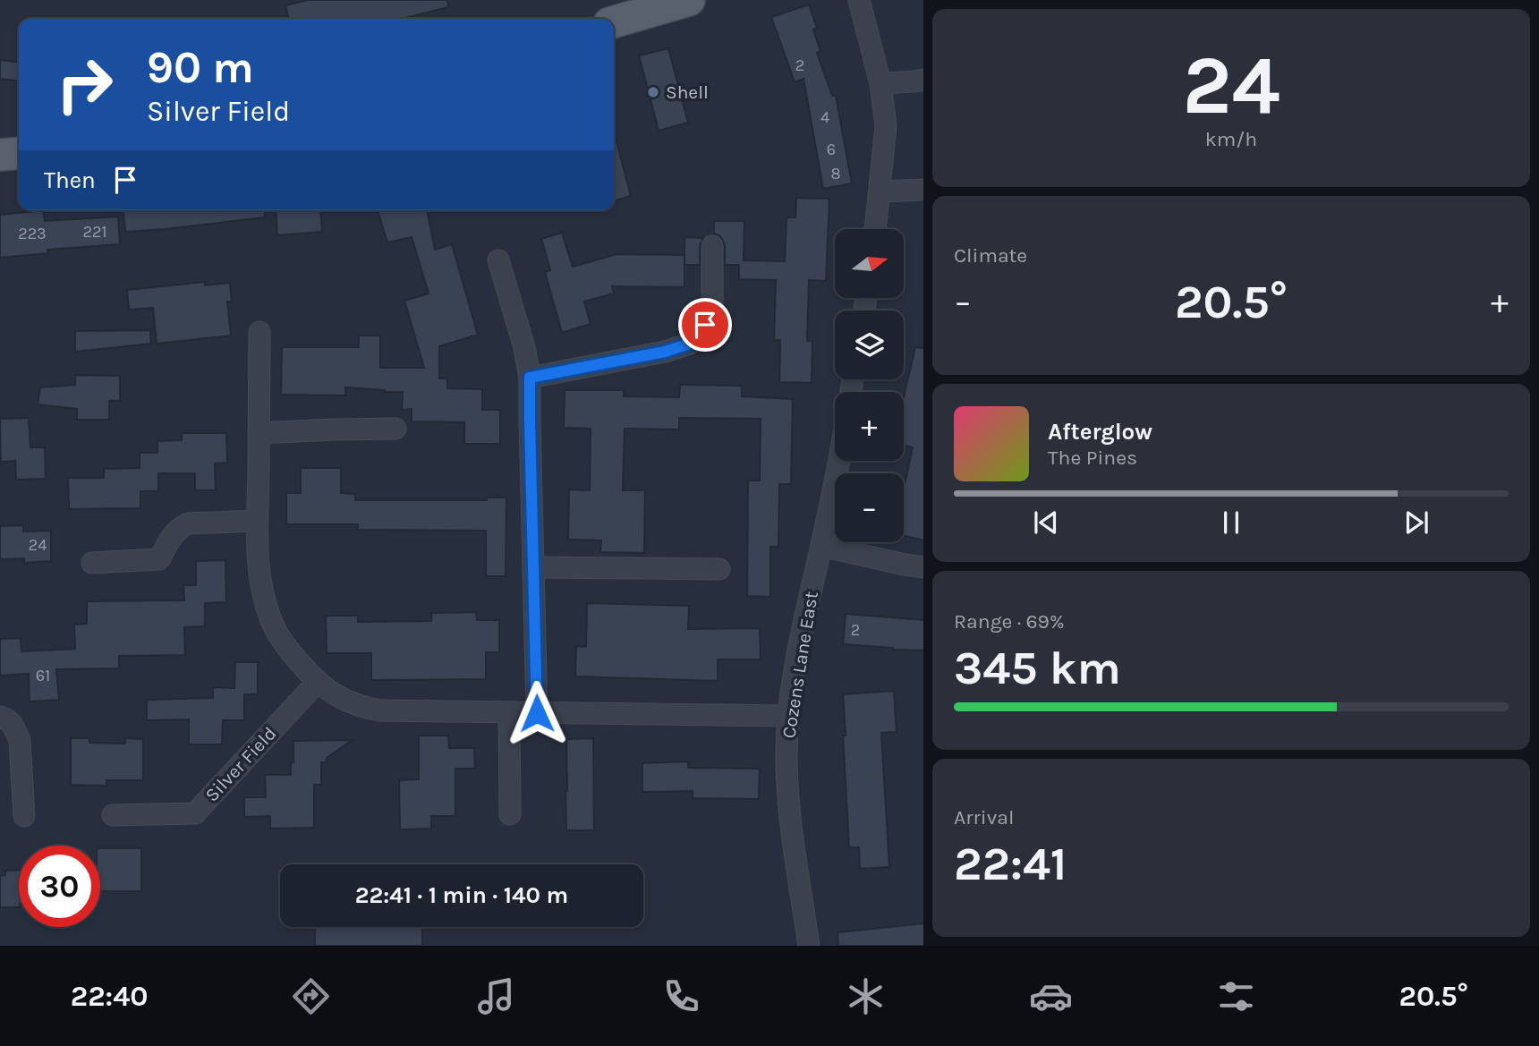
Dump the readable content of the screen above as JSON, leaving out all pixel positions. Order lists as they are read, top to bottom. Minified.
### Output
{"streets":{"street":["Cozens Lane East","Silver Field"]},"places":["Shell"],"house_numbers":["2","4","6","8","221","223","24","2","61"],"north":"right","page":{"tile":[["24","km/h"],"Climate",["Range · 69%","345 km"],["Arrival","22:41"]],"turn":["90 m","Silver Field"],"then":"Then","map_buttons":["+","−"],"heat":["−","20.5°","+"],"song":["Afterglow","The Pines"],"limit":"30","trip":"22:41 · 1 min · 140 m","tabs":["22:40","20.5°"]}}
